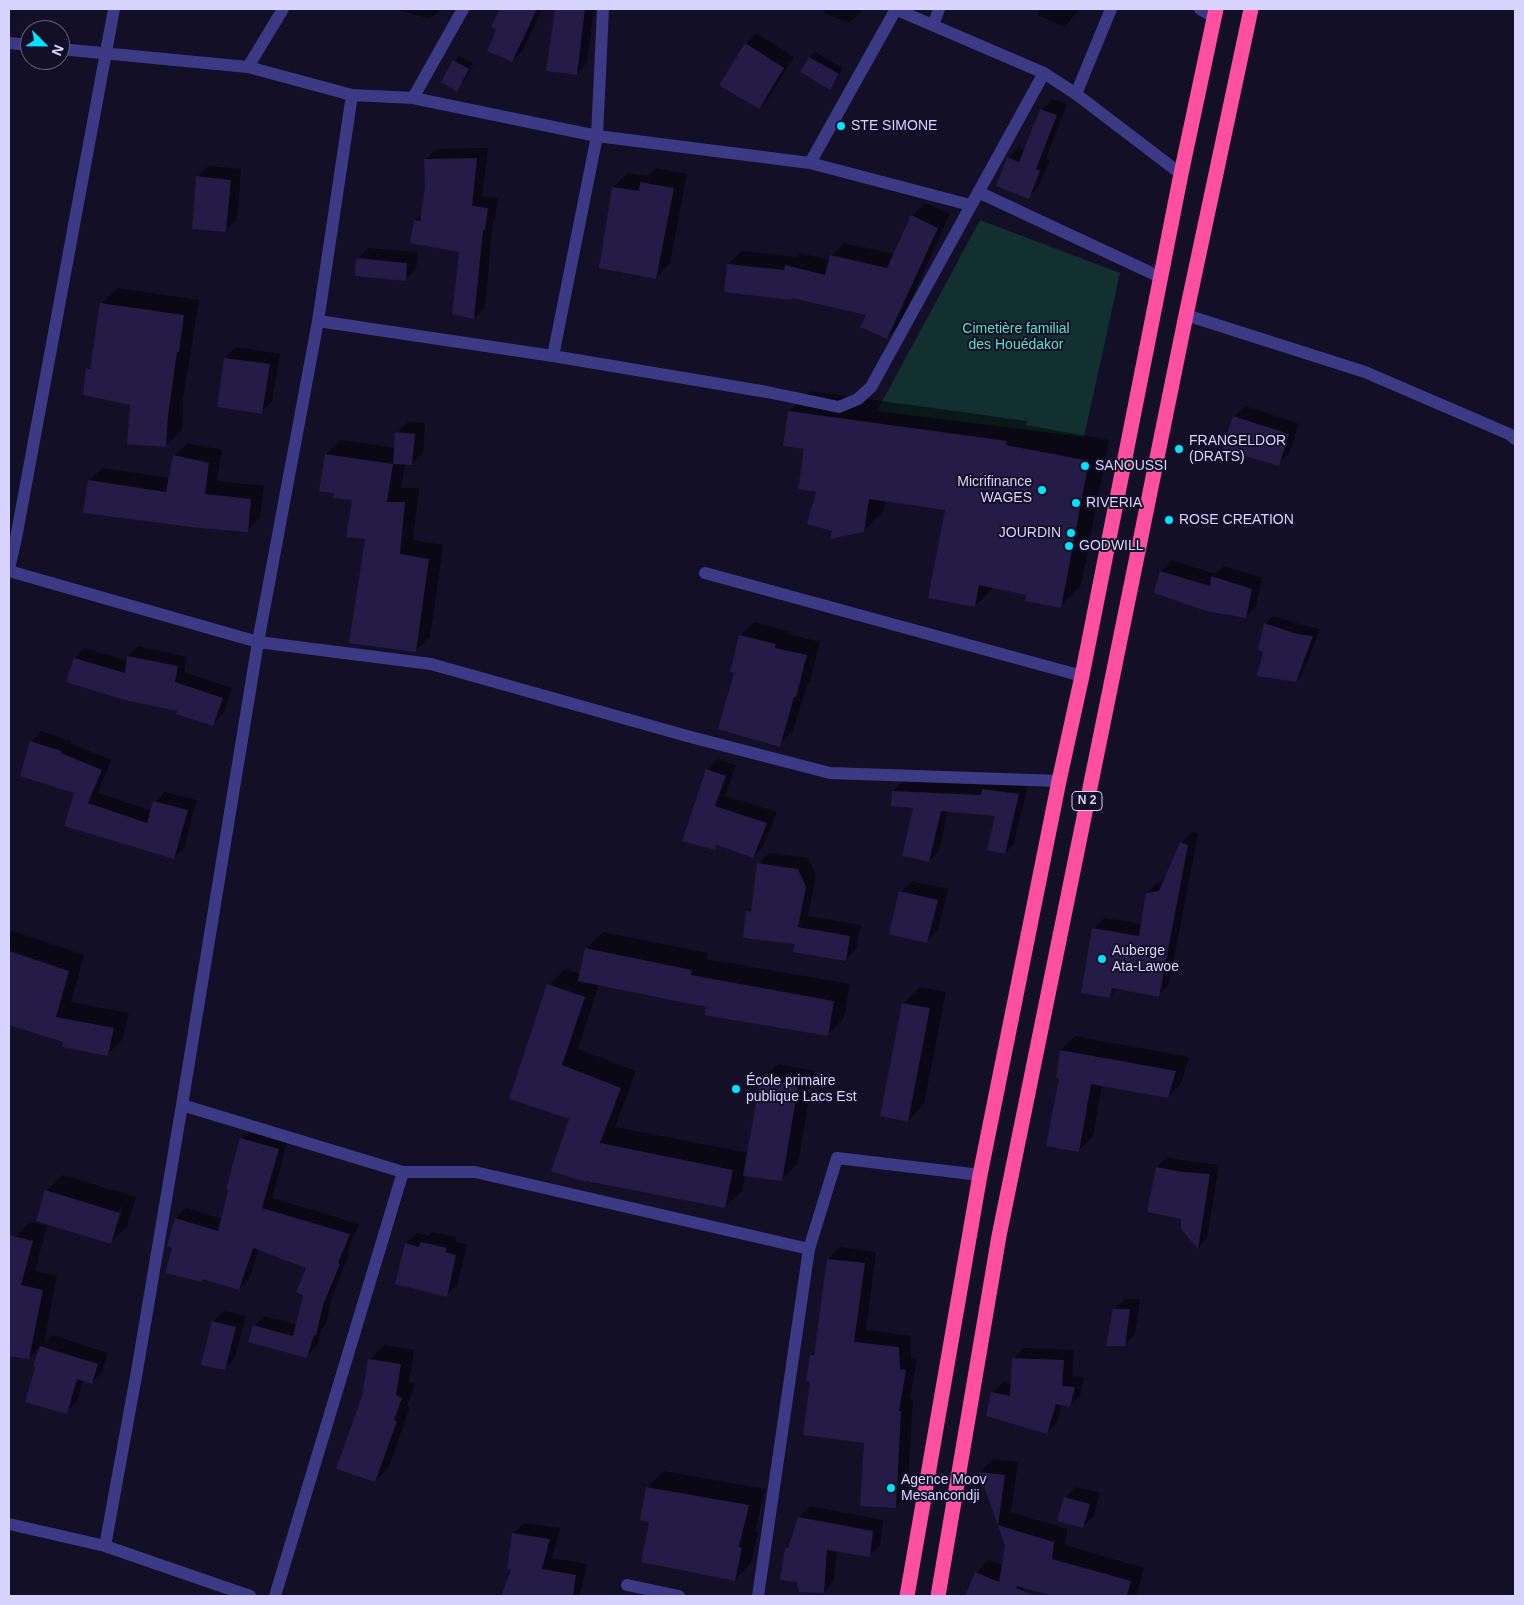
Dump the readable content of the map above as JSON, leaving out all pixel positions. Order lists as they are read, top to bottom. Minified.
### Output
{"streets":{"highway":["N 2"]},"parks":["Cimetière familial des Houédakor"],"places":["STE SIMONE","FRANGELDOR (DRATS)","SANOUSSI","Micrifinance WAGES","RIVERIA","ROSE CREATION","JOURDIN","GODWILL","Auberge Ata-Lawoe","École primaire publique Lacs Est","Agence Moov Mesancondji"],"north":"bottom right"}
